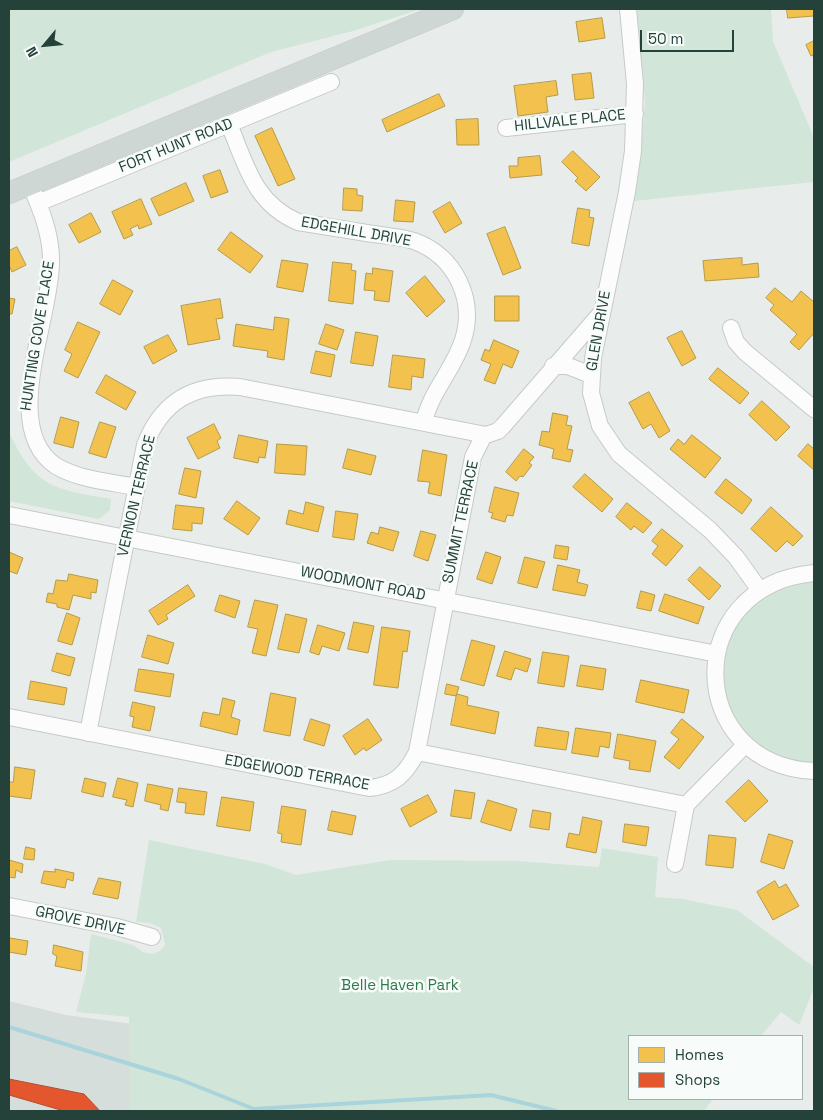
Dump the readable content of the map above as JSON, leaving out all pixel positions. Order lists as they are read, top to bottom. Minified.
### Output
{"streets":{"main road":["FORT HUNT ROAD"],"street":["HILLVALE PLACE","EDGEHILL DRIVE","GLEN DRIVE","HUNTING COVE PLACE","VERNON TERRACE","SUMMIT TERRACE","WOODMONT ROAD","EDGEWOOD TERRACE","GROVE DRIVE"]},"crossings":[["HILLVALE PLACE","GLEN DRIVE"],["FORT HUNT ROAD","EDGEHILL DRIVE"],["FORT HUNT ROAD","HUNTING COVE PLACE"],["EDGEHILL DRIVE","VERNON TERRACE"],["HUNTING COVE PLACE","VERNON TERRACE"],["VERNON TERRACE","SUMMIT TERRACE"],["VERNON TERRACE","WOODMONT ROAD"],["VERNON TERRACE","EDGEWOOD TERRACE"],["SUMMIT TERRACE","WOODMONT ROAD"],["SUMMIT TERRACE","EDGEWOOD TERRACE"]],"parks":["Belle Haven Park"],"legend":["Homes","Shops"],"scale_bar":"50 m","north":"bottom left"}
